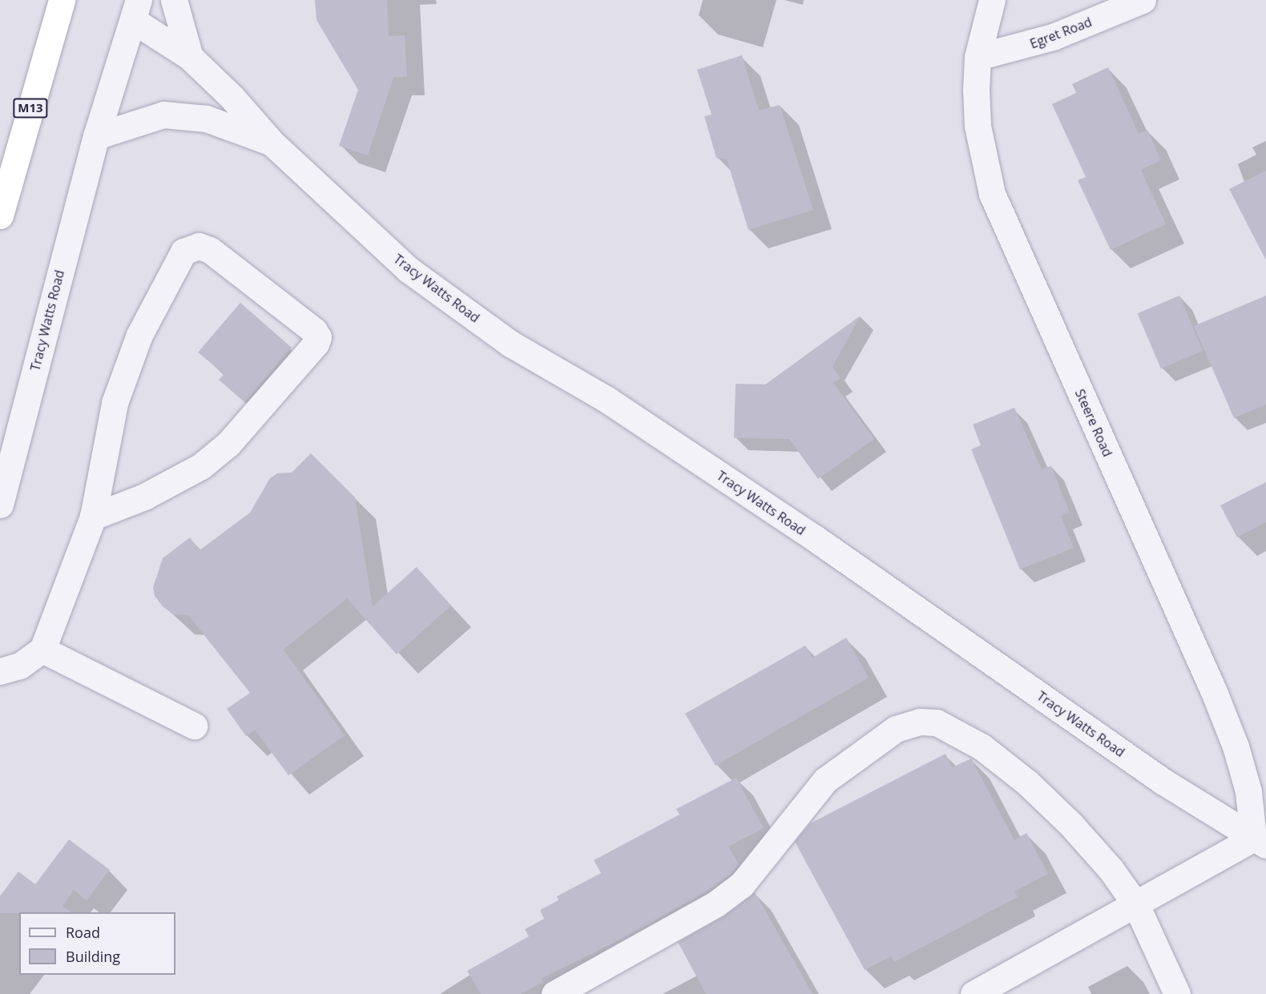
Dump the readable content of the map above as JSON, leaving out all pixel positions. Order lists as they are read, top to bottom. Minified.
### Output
{"streets":{"highway":["M13"],"street":["Egret Road","Tracy Watts Road","Steere Road"]},"crossings":[["Egret Road","Steere Road"],["Tracy Watts Road","Steere Road"]],"legend":["Road","Building"]}
